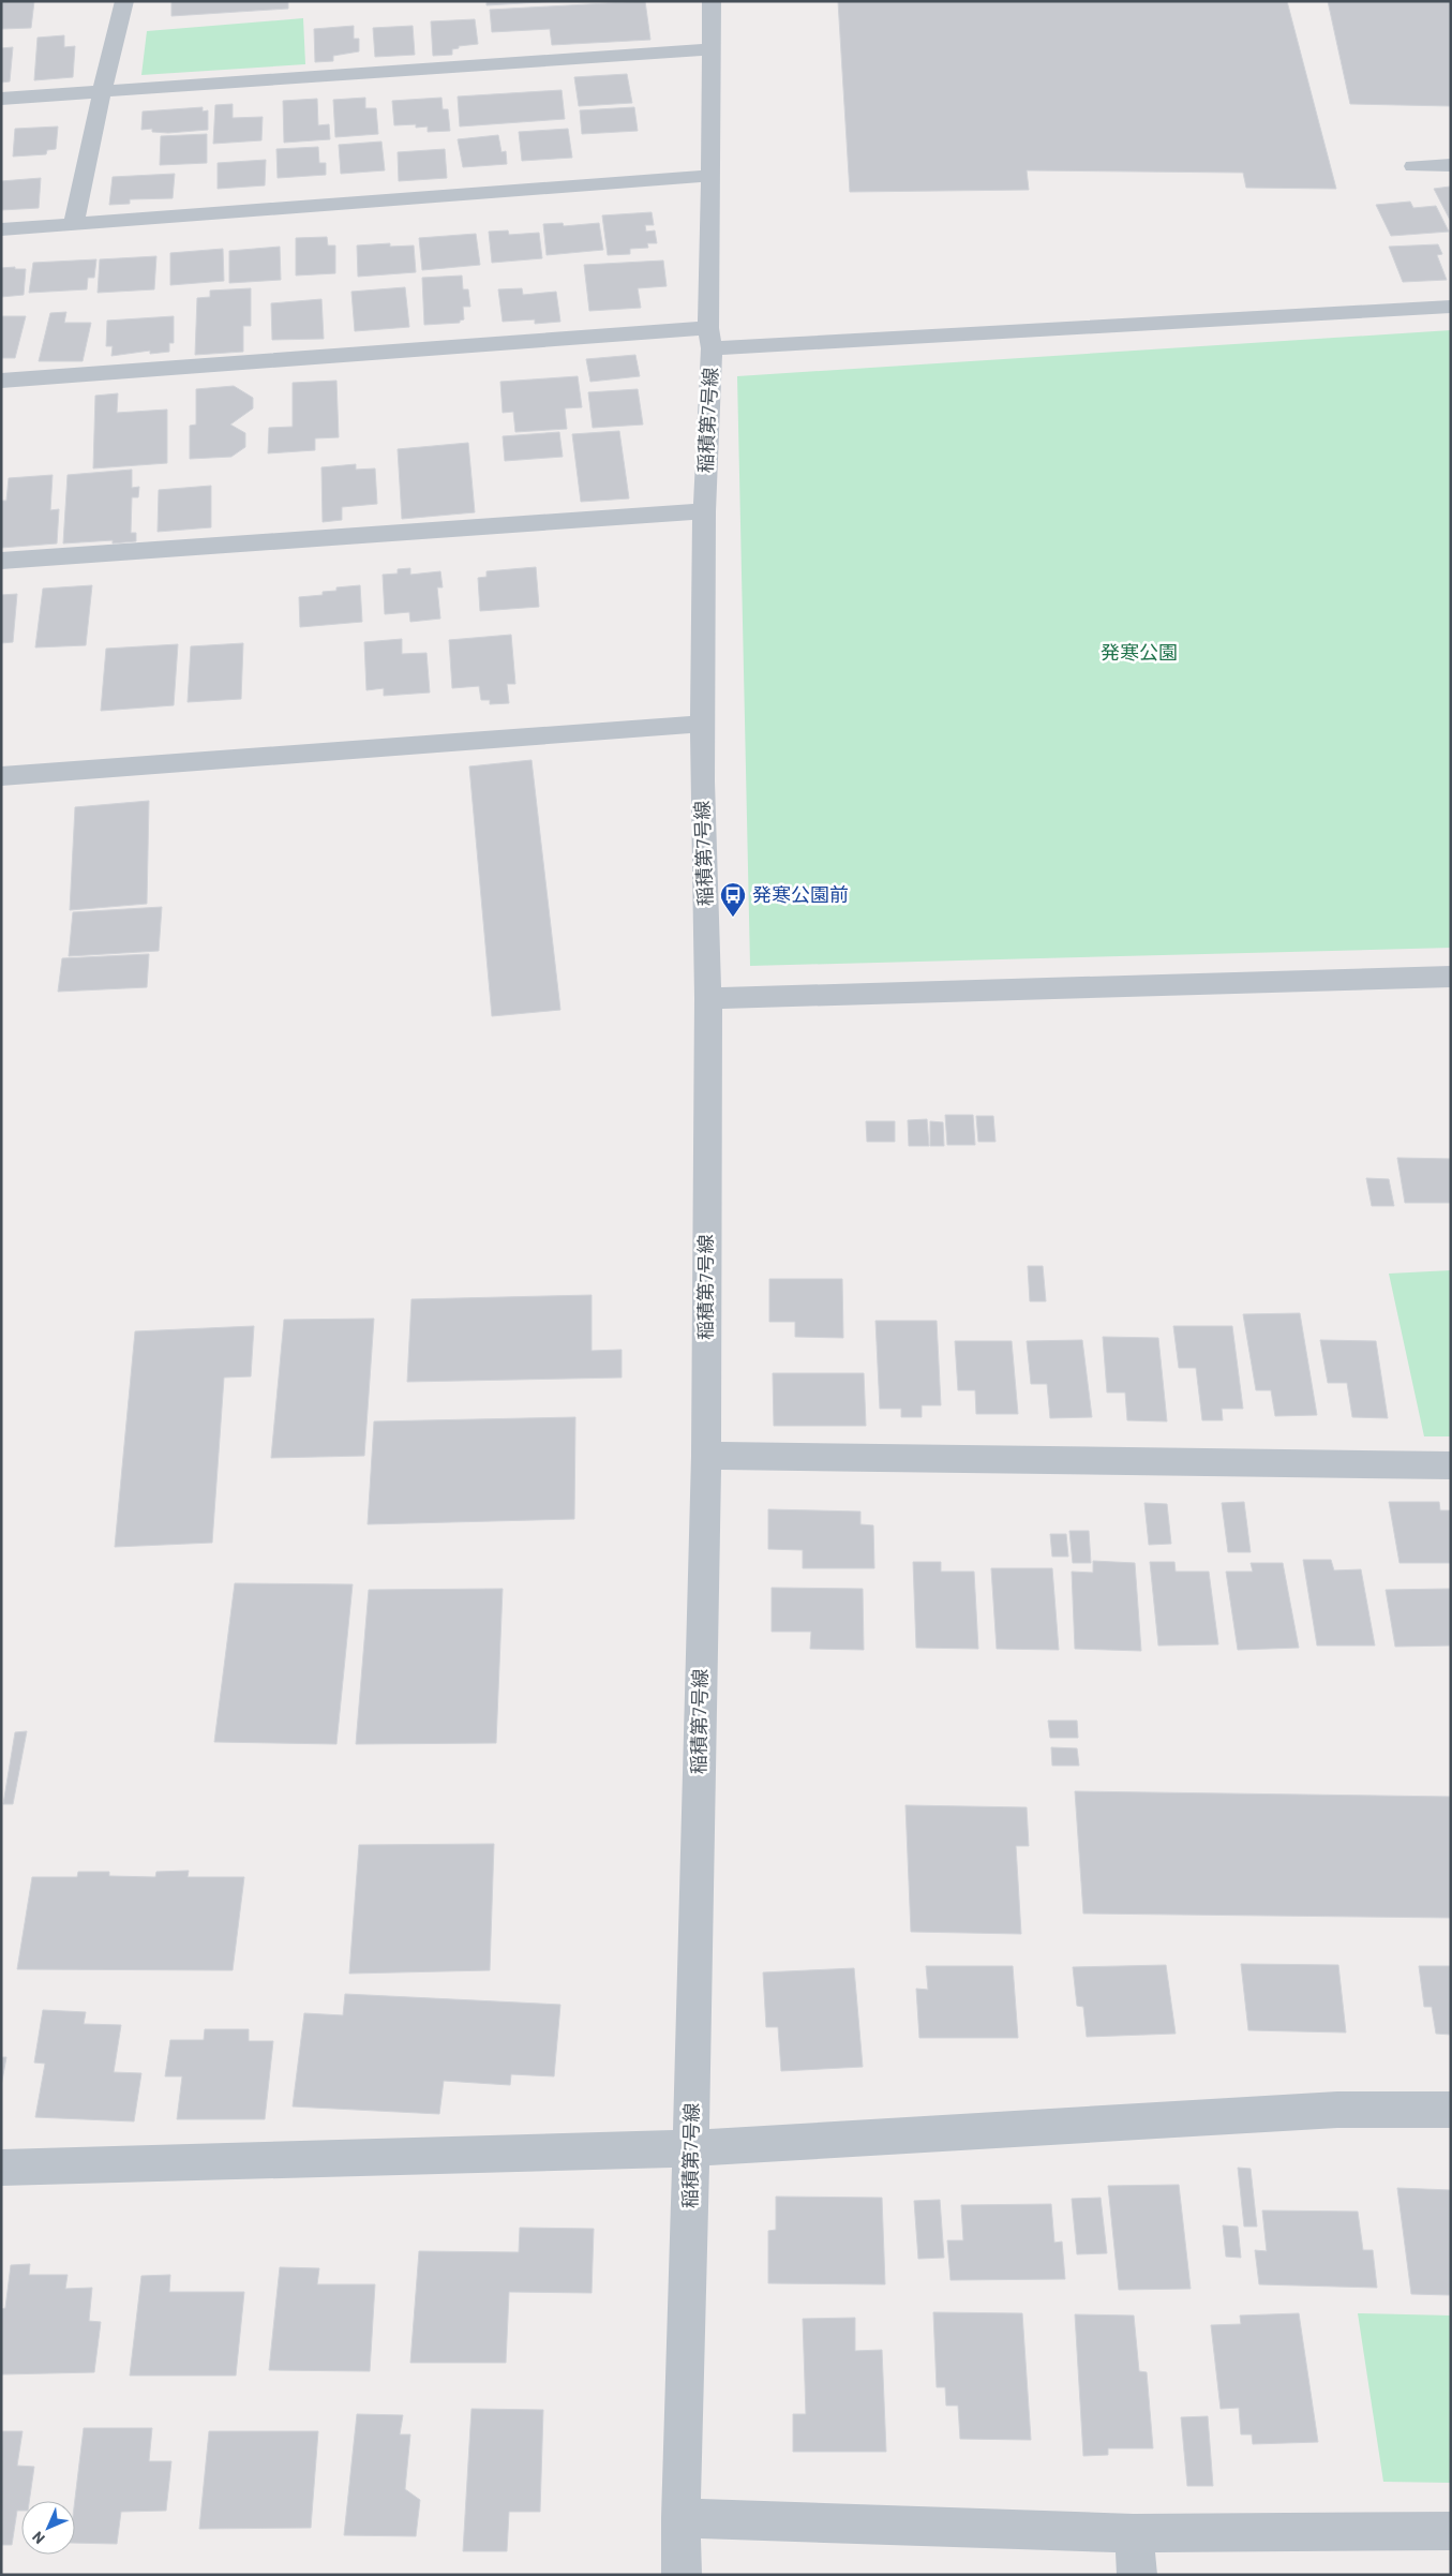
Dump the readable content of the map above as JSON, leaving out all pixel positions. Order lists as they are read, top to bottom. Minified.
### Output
{"streets":{"street":["稲積第7号線"]},"parks":["発寒公園"],"places":{"bus stop":["発寒公園前"]},"north":"bottom left"}
